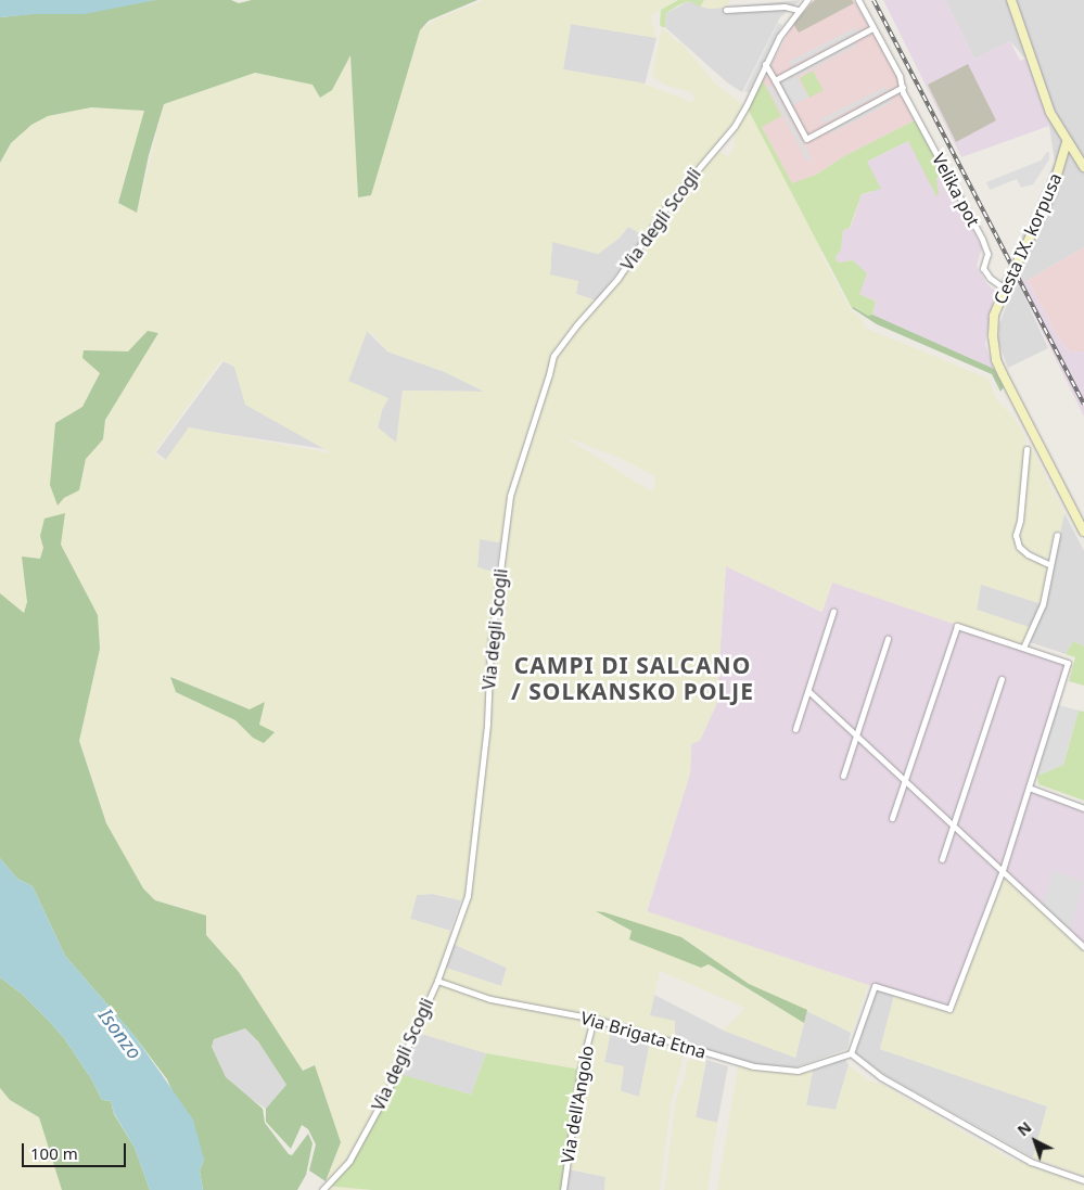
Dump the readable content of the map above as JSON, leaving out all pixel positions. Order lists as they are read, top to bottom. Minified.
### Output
{"streets":{"main road":["Cesta IX. korpusa"],"street":["Velika pot","Via degli Scogli","Via Brigata Etna","Via dell'Angolo"]},"crossings":[["Velika pot","Cesta IX. korpusa"],["Via degli Scogli","Via Brigata Etna"],["Via Brigata Etna","Via dell'Angolo"]],"districts":["CAMPI DI SALCANO / SOLKANSKO POLJE"],"water":["Isonzo"],"scale_bar":"100 m","north":"top left"}
